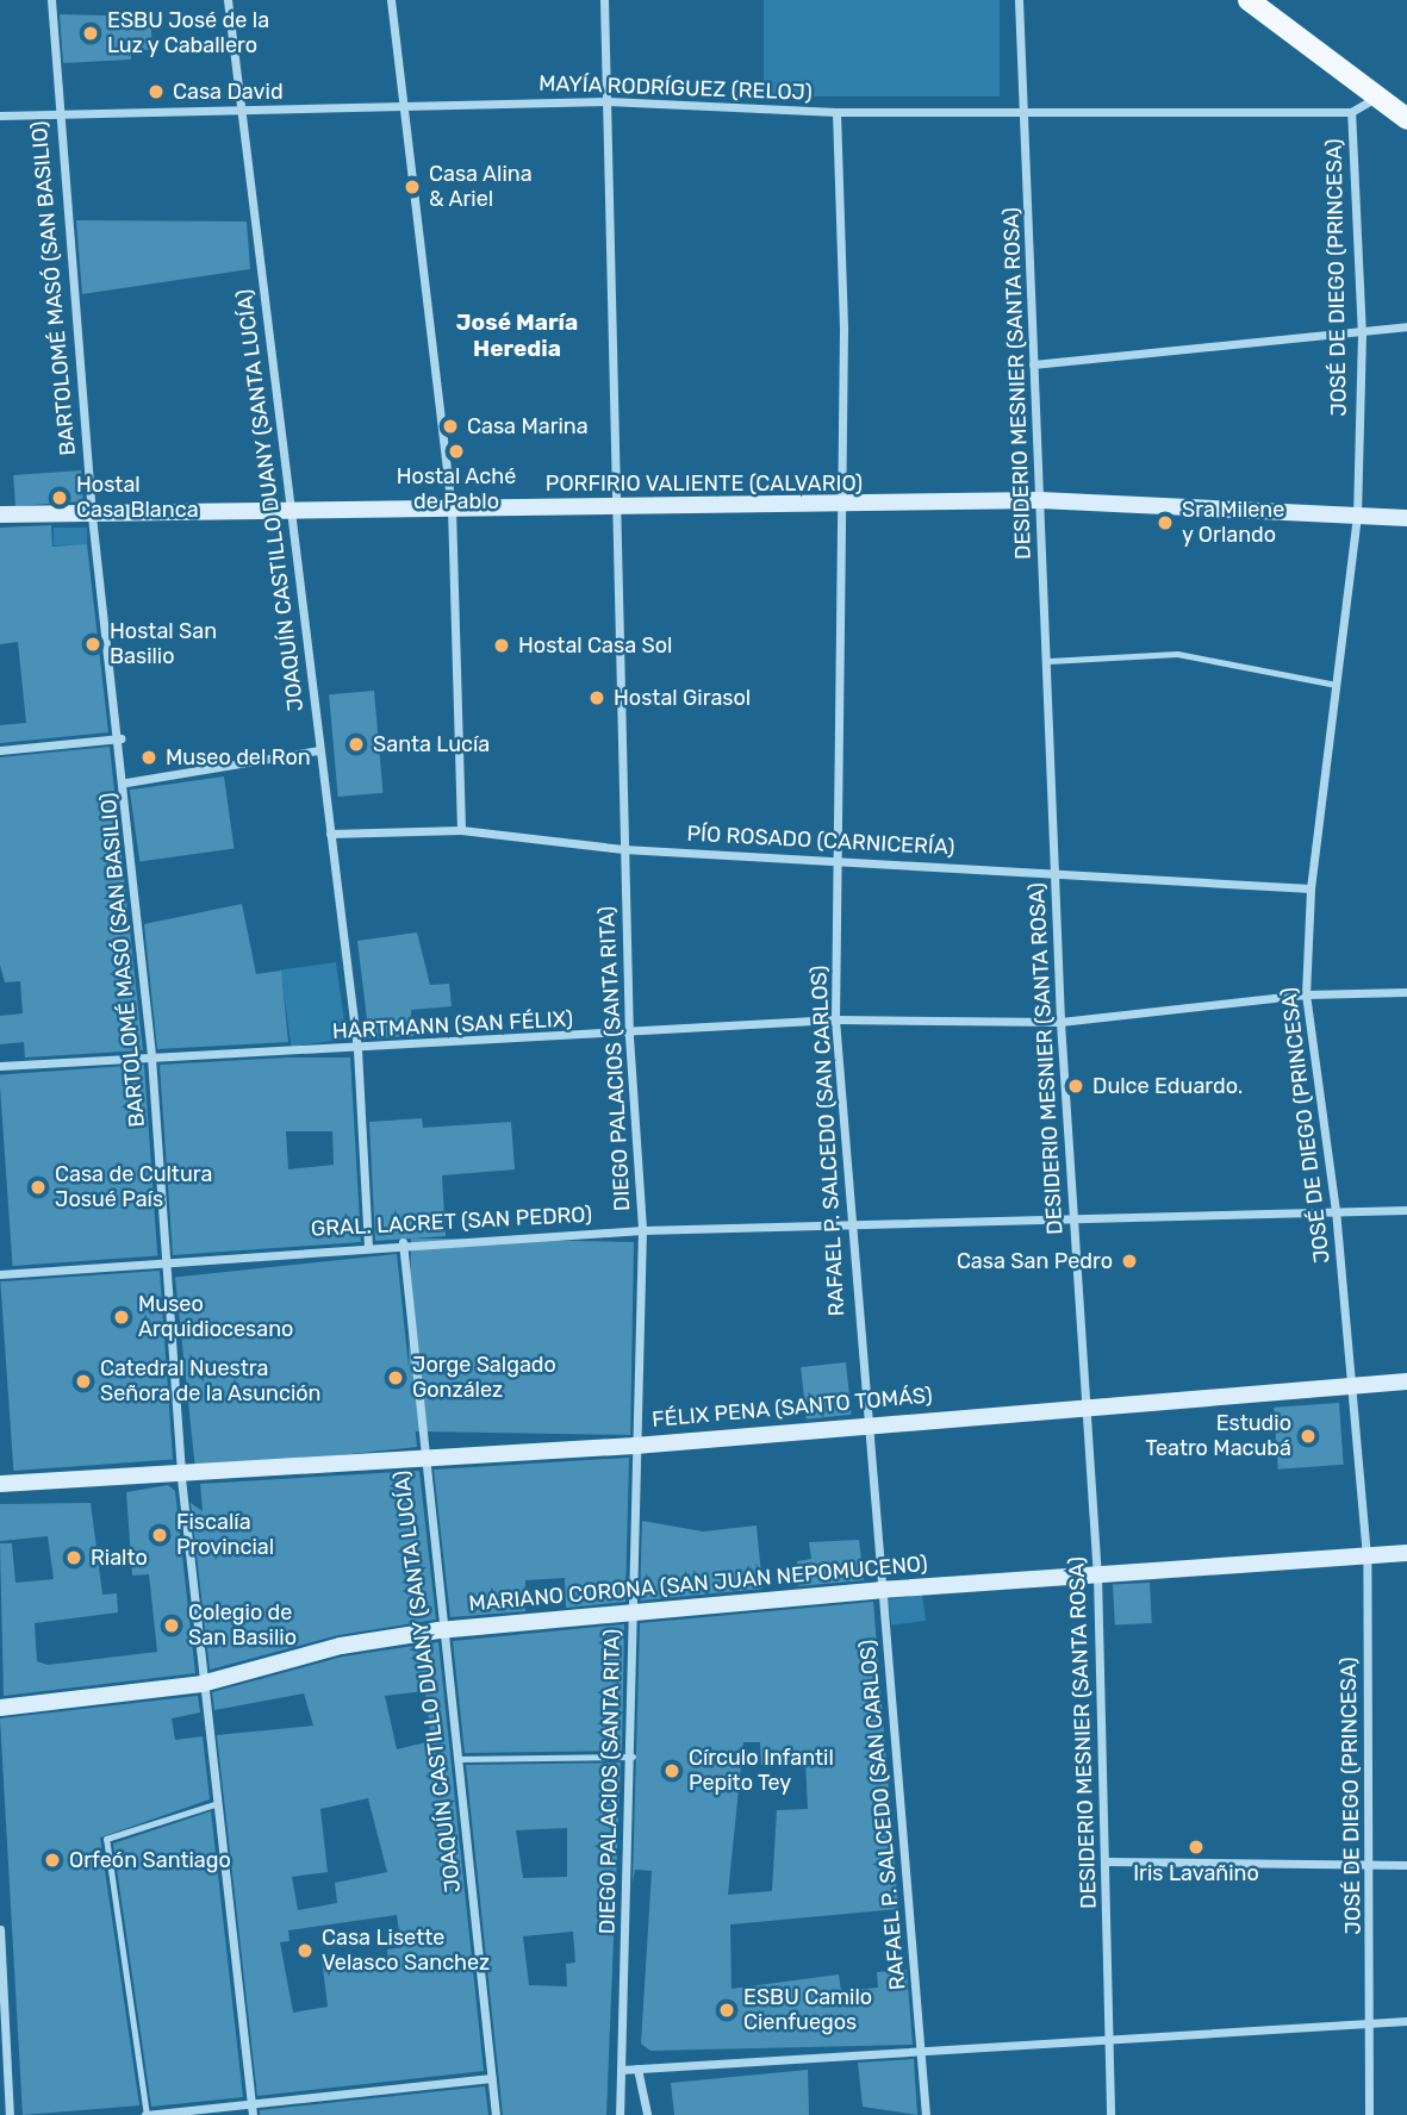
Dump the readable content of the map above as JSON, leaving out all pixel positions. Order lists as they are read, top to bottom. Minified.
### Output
{"streets":{"street":["MAYÍA RODRÍGUEZ (RELOJ)","JOSÉ DE DIEGO (PRINCESA)","BARTOLOMÉ MASÓ (SAN BASILIO)","DESIDERIO MESNIER (SANTA ROSA)","PORFIRIO VALIENTE (CALVARIO)","JOAQUÍN CASTILLO DUANY (SANTA LUCÍA)","PÍO ROSADO (CARNICERÍA)","HARTMANN (SAN FÉLIX)","DIEGO PALACIOS (SANTA RITA)","RAFAEL P. SALCEDO (SAN CARLOS)","GRAL. LACRET (SAN PEDRO)","FÉLIX PENA (SANTO TOMÁS)","MARIANO CORONA (SAN JUAN NEPOMUCENO)"]},"crossings":[["MAYÍA RODRÍGUEZ (RELOJ)","JOSÉ DE DIEGO (PRINCESA)"],["MAYÍA RODRÍGUEZ (RELOJ)","BARTOLOMÉ MASÓ (SAN BASILIO)"],["MAYÍA RODRÍGUEZ (RELOJ)","DESIDERIO MESNIER (SANTA ROSA)"],["MAYÍA RODRÍGUEZ (RELOJ)","JOAQUÍN CASTILLO DUANY (SANTA LUCÍA)"],["MAYÍA RODRÍGUEZ (RELOJ)","DIEGO PALACIOS (SANTA RITA)"],["MAYÍA RODRÍGUEZ (RELOJ)","RAFAEL P. SALCEDO (SAN CARLOS)"],["JOSÉ DE DIEGO (PRINCESA)","PORFIRIO VALIENTE (CALVARIO)"],["JOSÉ DE DIEGO (PRINCESA)","PÍO ROSADO (CARNICERÍA)"],["JOSÉ DE DIEGO (PRINCESA)","HARTMANN (SAN FÉLIX)"],["JOSÉ DE DIEGO (PRINCESA)","GRAL. LACRET (SAN PEDRO)"],["JOSÉ DE DIEGO (PRINCESA)","FÉLIX PENA (SANTO TOMÁS)"],["JOSÉ DE DIEGO (PRINCESA)","MARIANO CORONA (SAN JUAN NEPOMUCENO)"],["BARTOLOMÉ MASÓ (SAN BASILIO)","PORFIRIO VALIENTE (CALVARIO)"],["BARTOLOMÉ MASÓ (SAN BASILIO)","HARTMANN (SAN FÉLIX)"],["BARTOLOMÉ MASÓ (SAN BASILIO)","GRAL. LACRET (SAN PEDRO)"],["BARTOLOMÉ MASÓ (SAN BASILIO)","FÉLIX PENA (SANTO TOMÁS)"],["BARTOLOMÉ MASÓ (SAN BASILIO)","MARIANO CORONA (SAN JUAN NEPOMUCENO)"],["DESIDERIO MESNIER (SANTA ROSA)","PORFIRIO VALIENTE (CALVARIO)"],["DESIDERIO MESNIER (SANTA ROSA)","PÍO ROSADO (CARNICERÍA)"],["DESIDERIO MESNIER (SANTA ROSA)","HARTMANN (SAN FÉLIX)"],["DESIDERIO MESNIER (SANTA ROSA)","GRAL. LACRET (SAN PEDRO)"],["DESIDERIO MESNIER (SANTA ROSA)","FÉLIX PENA (SANTO TOMÁS)"],["DESIDERIO MESNIER (SANTA ROSA)","MARIANO CORONA (SAN JUAN NEPOMUCENO)"],["PORFIRIO VALIENTE (CALVARIO)","JOAQUÍN CASTILLO DUANY (SANTA LUCÍA)"],["PORFIRIO VALIENTE (CALVARIO)","DIEGO PALACIOS (SANTA RITA)"],["PORFIRIO VALIENTE (CALVARIO)","RAFAEL P. SALCEDO (SAN CARLOS)"],["JOAQUÍN CASTILLO DUANY (SANTA LUCÍA)","PÍO ROSADO (CARNICERÍA)"],["JOAQUÍN CASTILLO DUANY (SANTA LUCÍA)","HARTMANN (SAN FÉLIX)"],["JOAQUÍN CASTILLO DUANY (SANTA LUCÍA)","GRAL. LACRET (SAN PEDRO)"],["JOAQUÍN CASTILLO DUANY (SANTA LUCÍA)","FÉLIX PENA (SANTO TOMÁS)"],["JOAQUÍN CASTILLO DUANY (SANTA LUCÍA)","MARIANO CORONA (SAN JUAN NEPOMUCENO)"],["PÍO ROSADO (CARNICERÍA)","DIEGO PALACIOS (SANTA RITA)"],["PÍO ROSADO (CARNICERÍA)","RAFAEL P. SALCEDO (SAN CARLOS)"],["HARTMANN (SAN FÉLIX)","DIEGO PALACIOS (SANTA RITA)"],["HARTMANN (SAN FÉLIX)","RAFAEL P. SALCEDO (SAN CARLOS)"],["DIEGO PALACIOS (SANTA RITA)","GRAL. LACRET (SAN PEDRO)"],["DIEGO PALACIOS (SANTA RITA)","FÉLIX PENA (SANTO TOMÁS)"],["DIEGO PALACIOS (SANTA RITA)","MARIANO CORONA (SAN JUAN NEPOMUCENO)"],["RAFAEL P. SALCEDO (SAN CARLOS)","GRAL. LACRET (SAN PEDRO)"],["RAFAEL P. SALCEDO (SAN CARLOS)","FÉLIX PENA (SANTO TOMÁS)"],["RAFAEL P. SALCEDO (SAN CARLOS)","MARIANO CORONA (SAN JUAN NEPOMUCENO)"]],"districts":["José María Heredia"],"places":["ESBU José de la Luz y Caballero","Casa David","Casa Alina & Ariel","Casa Marina","Hostal Aché de Pablo","Hostal Casa Blanca","Sra Milene y Orlando","Hostal San Basilio","Hostal Casa Sol","Hostal Girasol","Santa Lucía","Museo del Ron","Dulce Eduardo.","Casa de Cultura Josué País","Casa San Pedro","Museo Arquidiocesano","Jorge Salgado González","Catedral Nuestra Señora de la Asunción","Estudio Teatro Macubá","Fiscalía Provincial","Rialto","Colegio de San Basilio","Círculo Infantil Pepito Tey","Iris Lavañino","Orfeón Santiago","Casa Lisette Velasco Sanchez","ESBU Camilo Cienfuegos"]}
